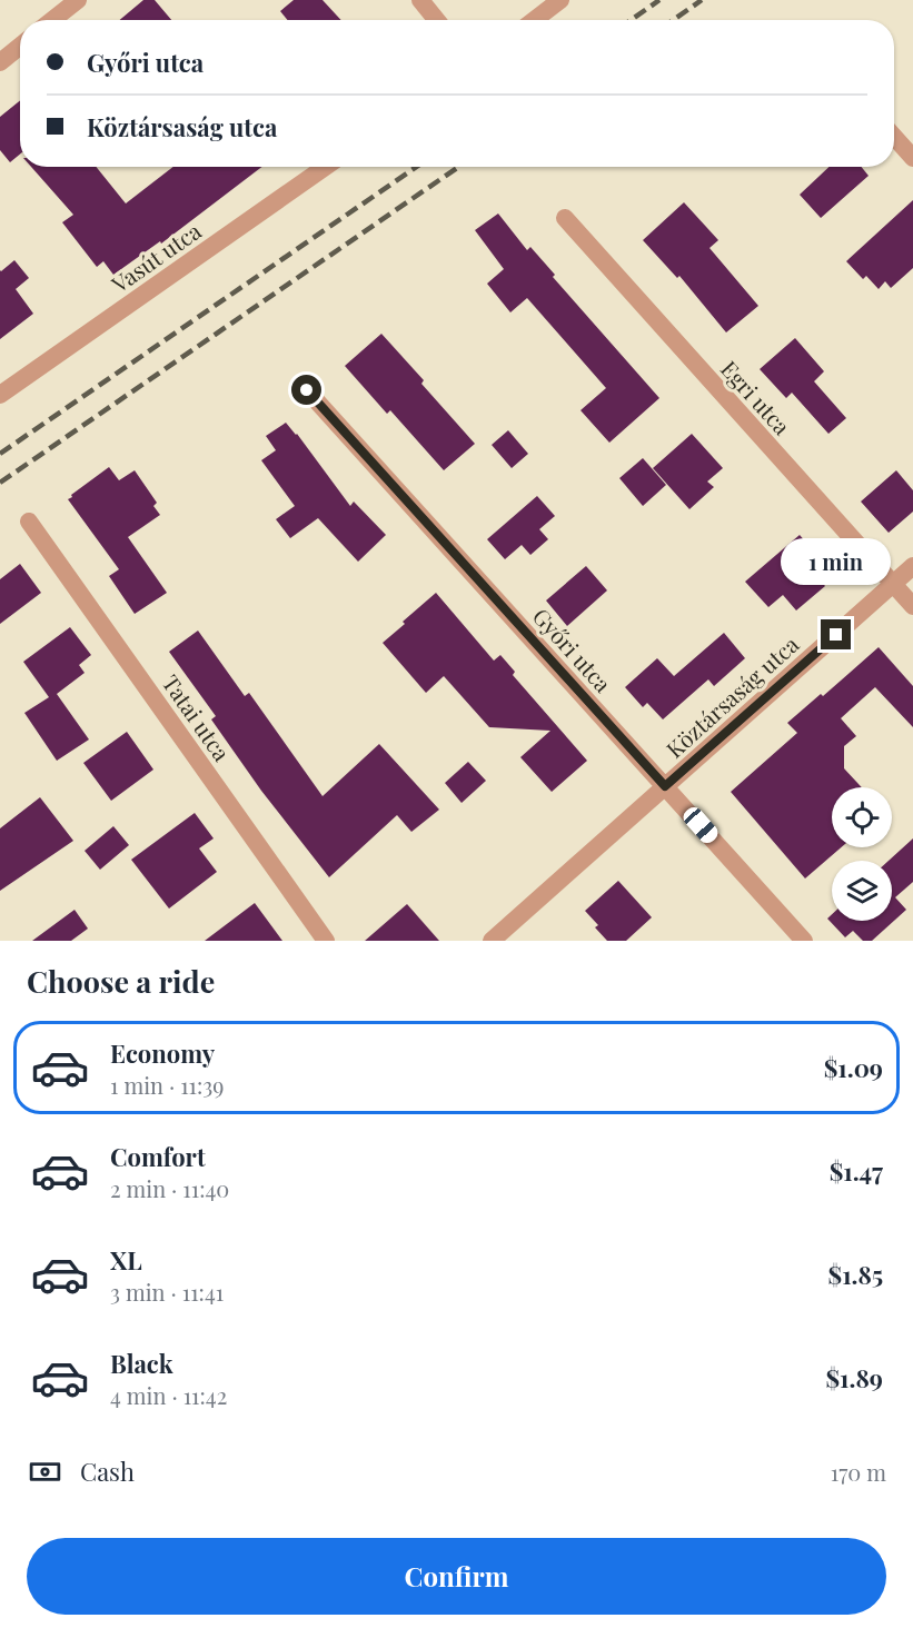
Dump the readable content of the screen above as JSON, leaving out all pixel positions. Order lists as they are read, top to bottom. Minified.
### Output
{"streets":{"street":["Vasút utca","Egri utca","Győri utca","Köztársaság utca","Tatai utca"]},"crossings":[["Egri utca","Köztársaság utca"],["Győri utca","Köztársaság utca"]],"page":{"banner":["Győri utca","Köztársaság utca"],"bubble":"1 min","heading":"Choose a ride","list":[{"name":"Economy","note":"1 min · 11:39","value":"$1.09"},{"name":"Comfort","note":"2 min · 11:40","value":"$1.47"},{"name":"XL","note":"3 min · 11:41","value":"$1.85"},{"name":"Black","note":"4 min · 11:42","value":"$1.89"}],"pay":["Cash","170 m"],"buttons":"Confirm"}}
